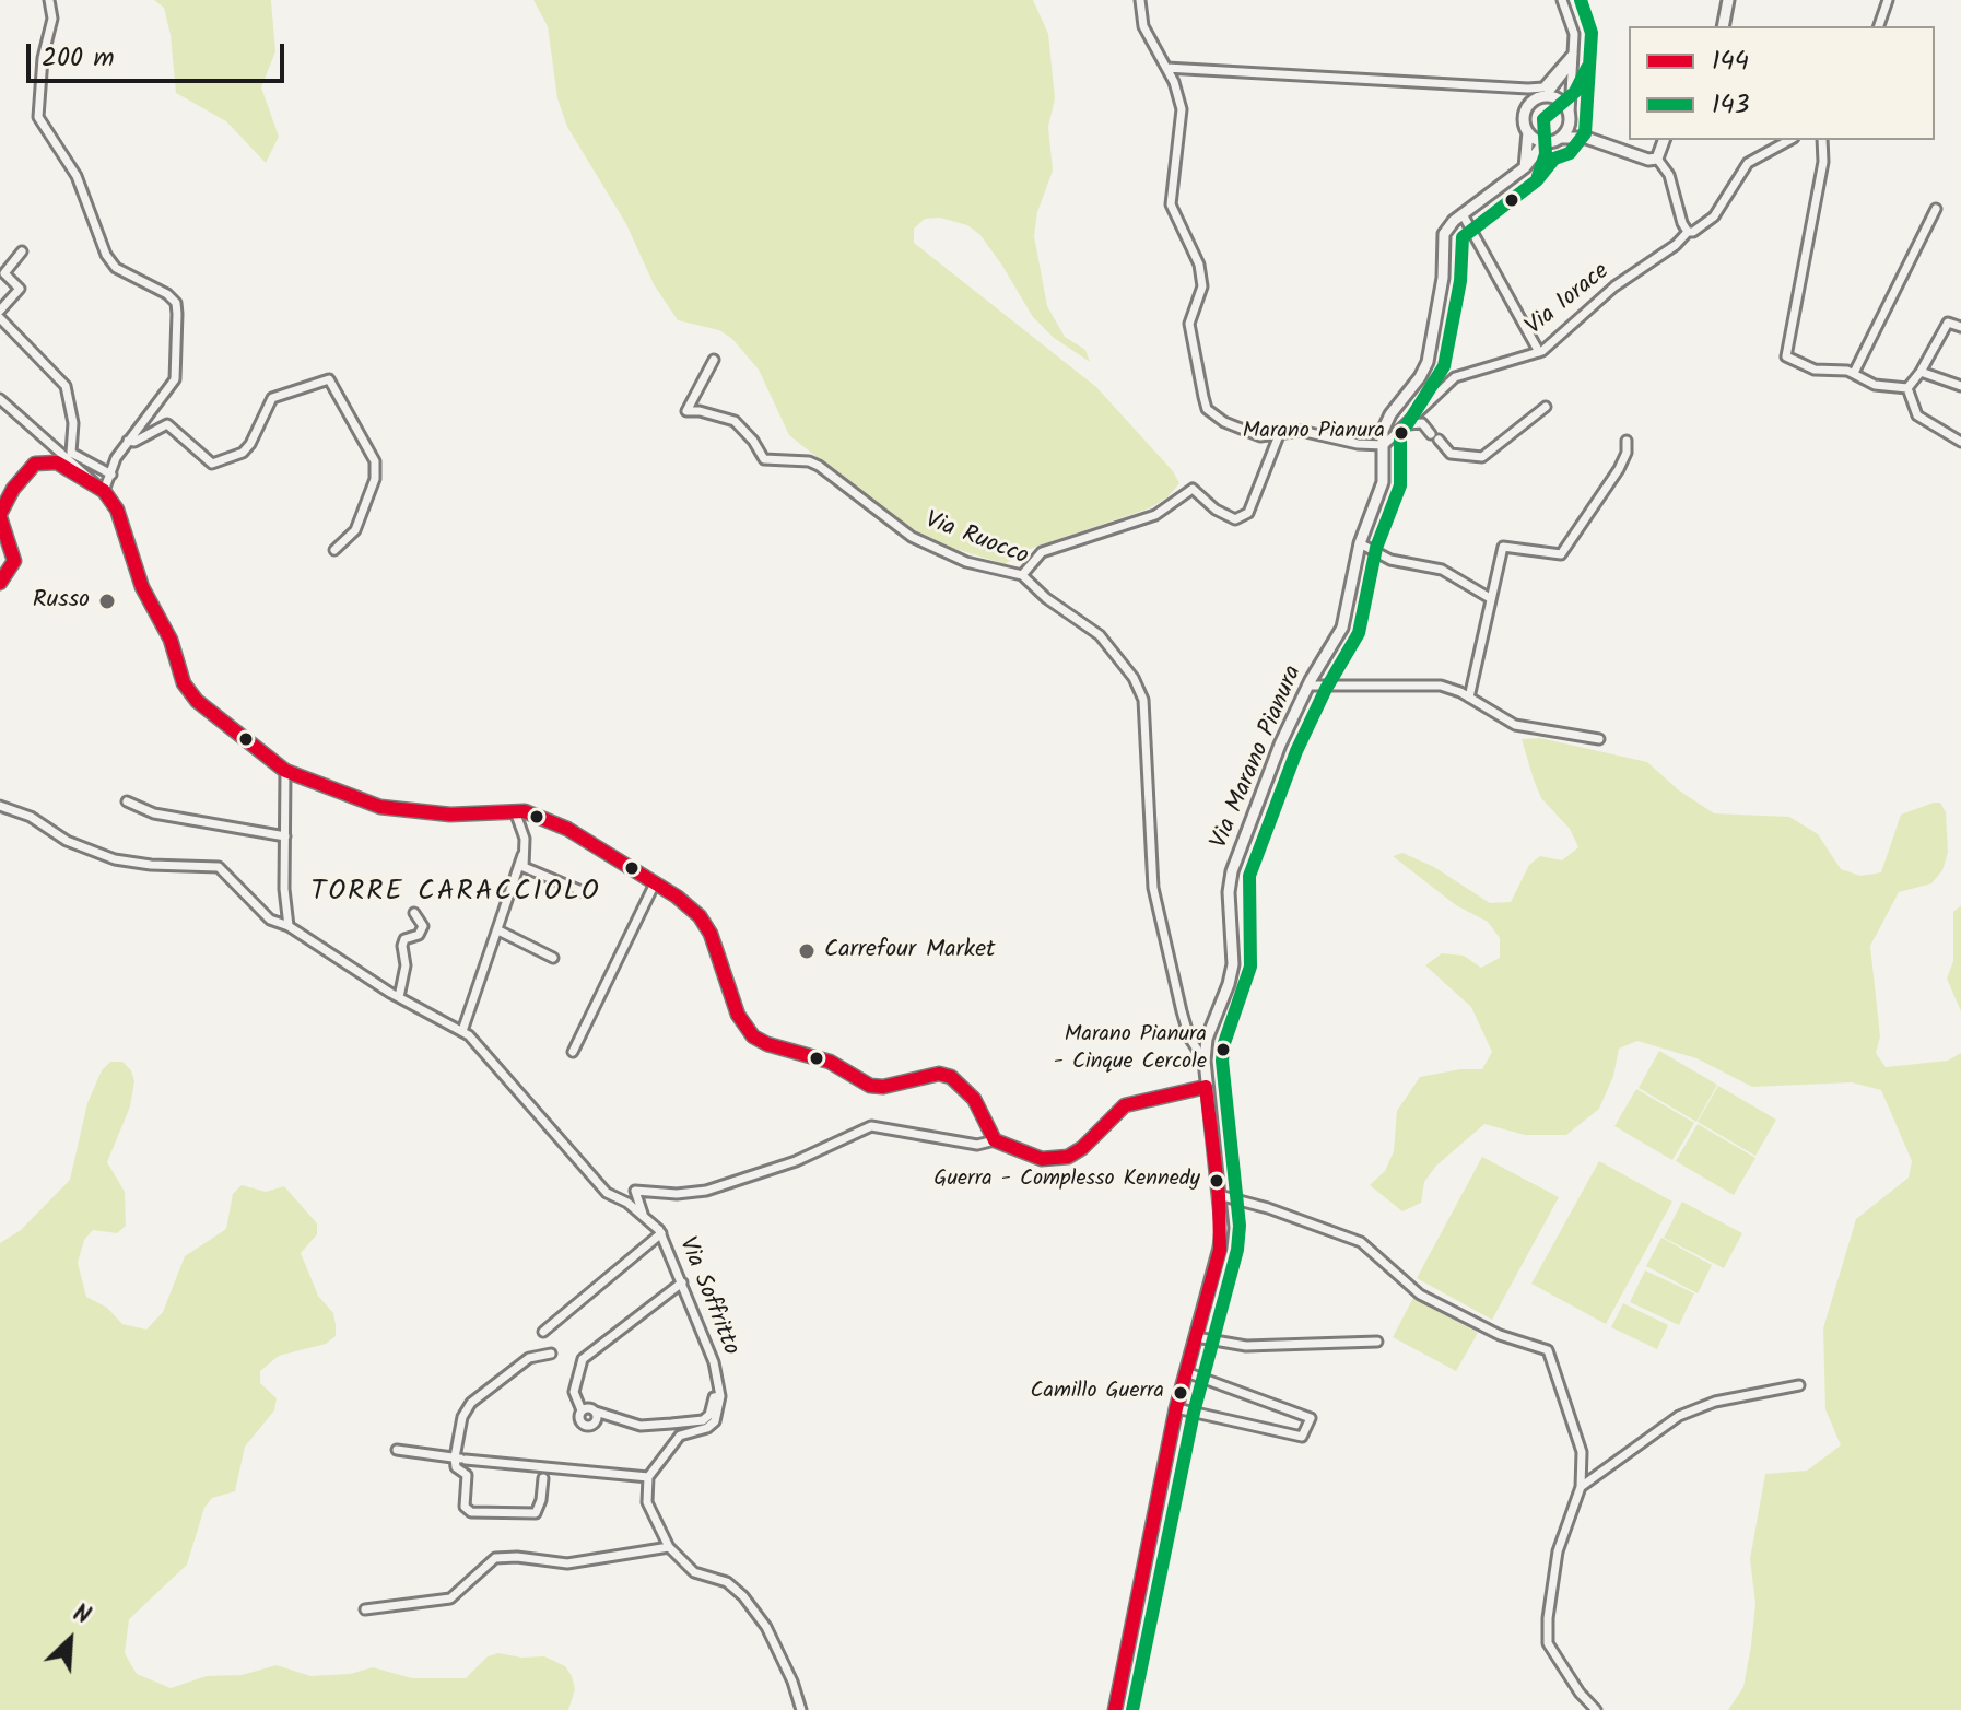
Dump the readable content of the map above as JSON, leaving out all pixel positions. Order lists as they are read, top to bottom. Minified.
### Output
{"streets":{"street":["Via Iorace","Via Ruocco","Via Marano Pianura","Via Soffritto"]},"crossings":[["Via Iorace","Via Marano Pianura"],["Via Ruocco","Via Marano Pianura"]],"districts":["TORRE CARACCIOLO"],"places":["Marano Pianura","Russo","Carrefour Market","Marano Pianura - Cinque Cercole","Guerra - Complesso Kennedy","Camillo Guerra"],"lines":["transit line 143","transit line 144"],"legend":["144","143"],"scale_bar":"200 m","north":"top right"}
